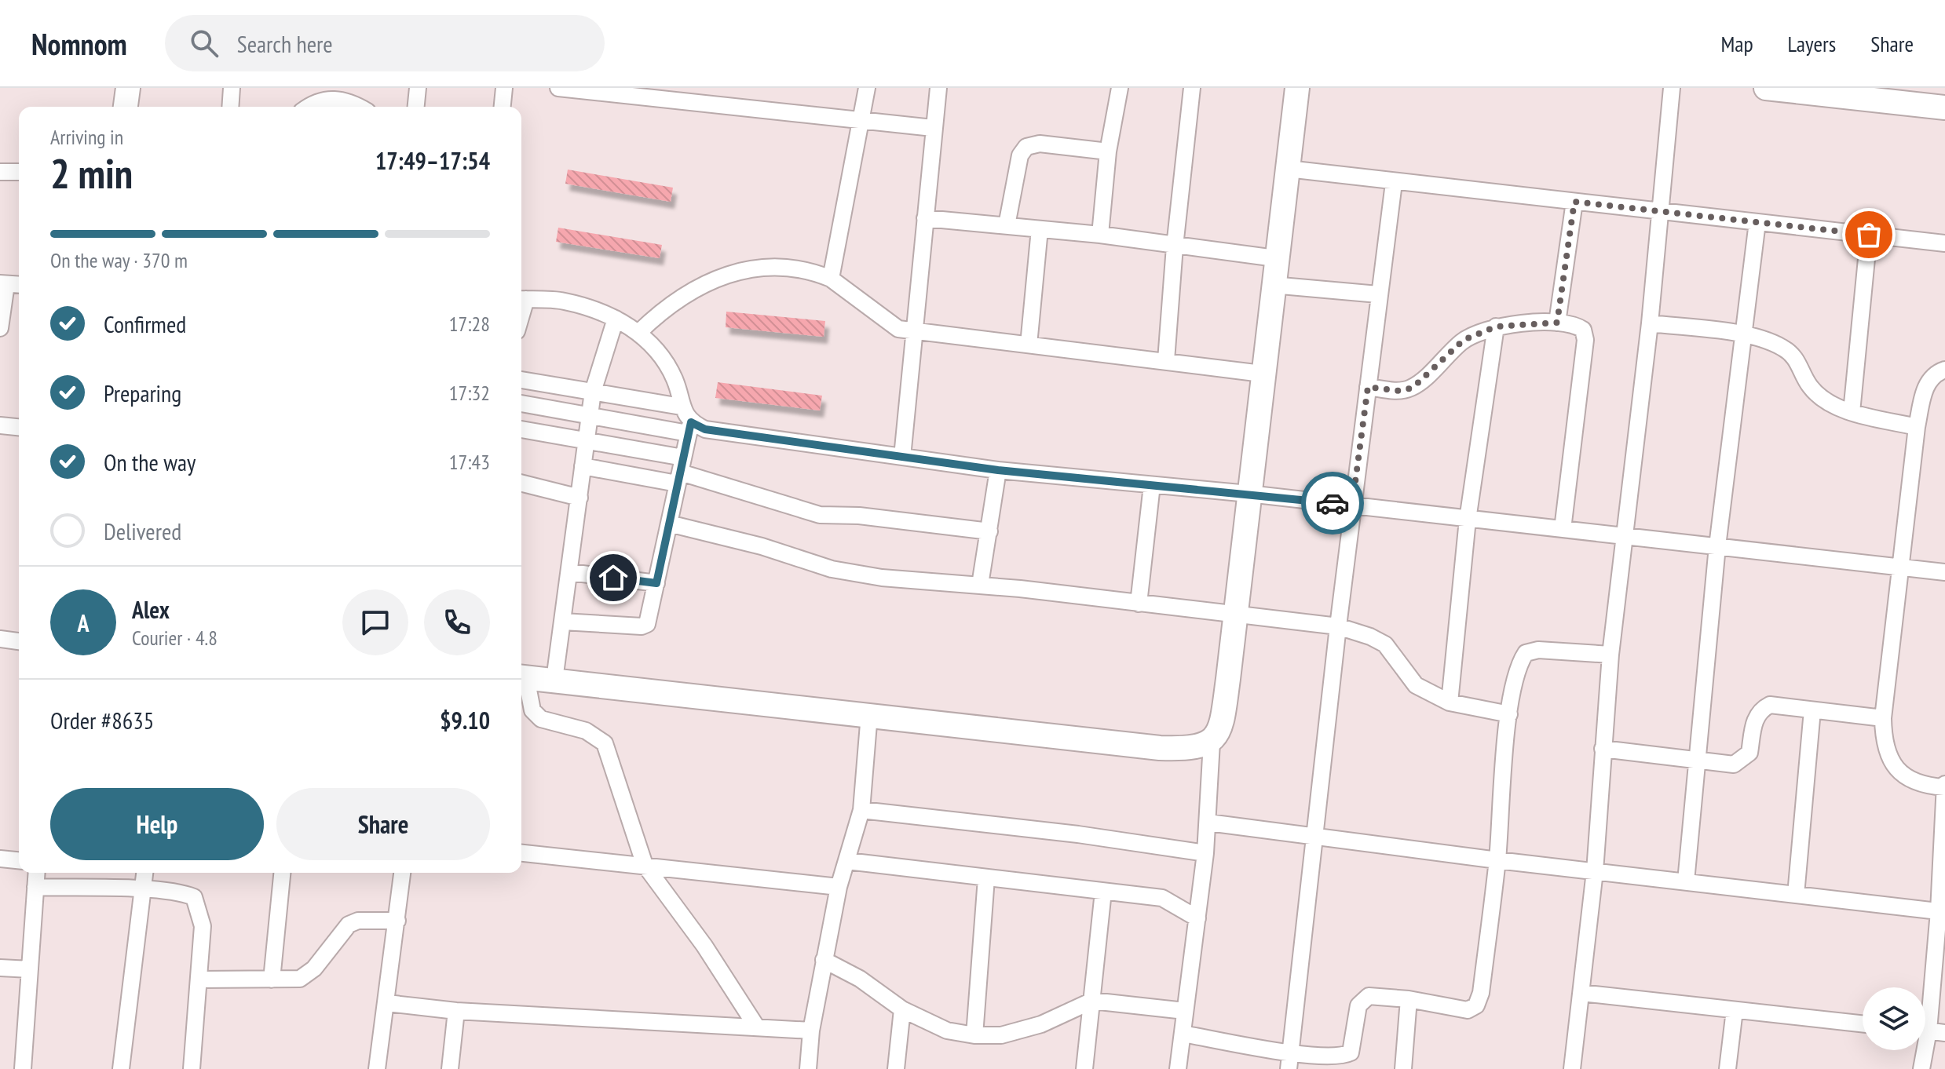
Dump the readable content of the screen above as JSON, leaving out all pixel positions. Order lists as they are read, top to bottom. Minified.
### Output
{"page":{"header":"Nomnom","search":"Search here","nav":["Map","Layers","Share"],"heading":["2 min","Arriving in","17:49–17:54"],"panel":["Alex","Courier · 4.8","Order #8635","$9.10"],"bar":"On the way · 370 m","list":[["Confirmed","17:28"],["Preparing","17:32"],["On the way","17:43"],"Delivered"],"round":"A","buttons":["Help","Share"]}}
